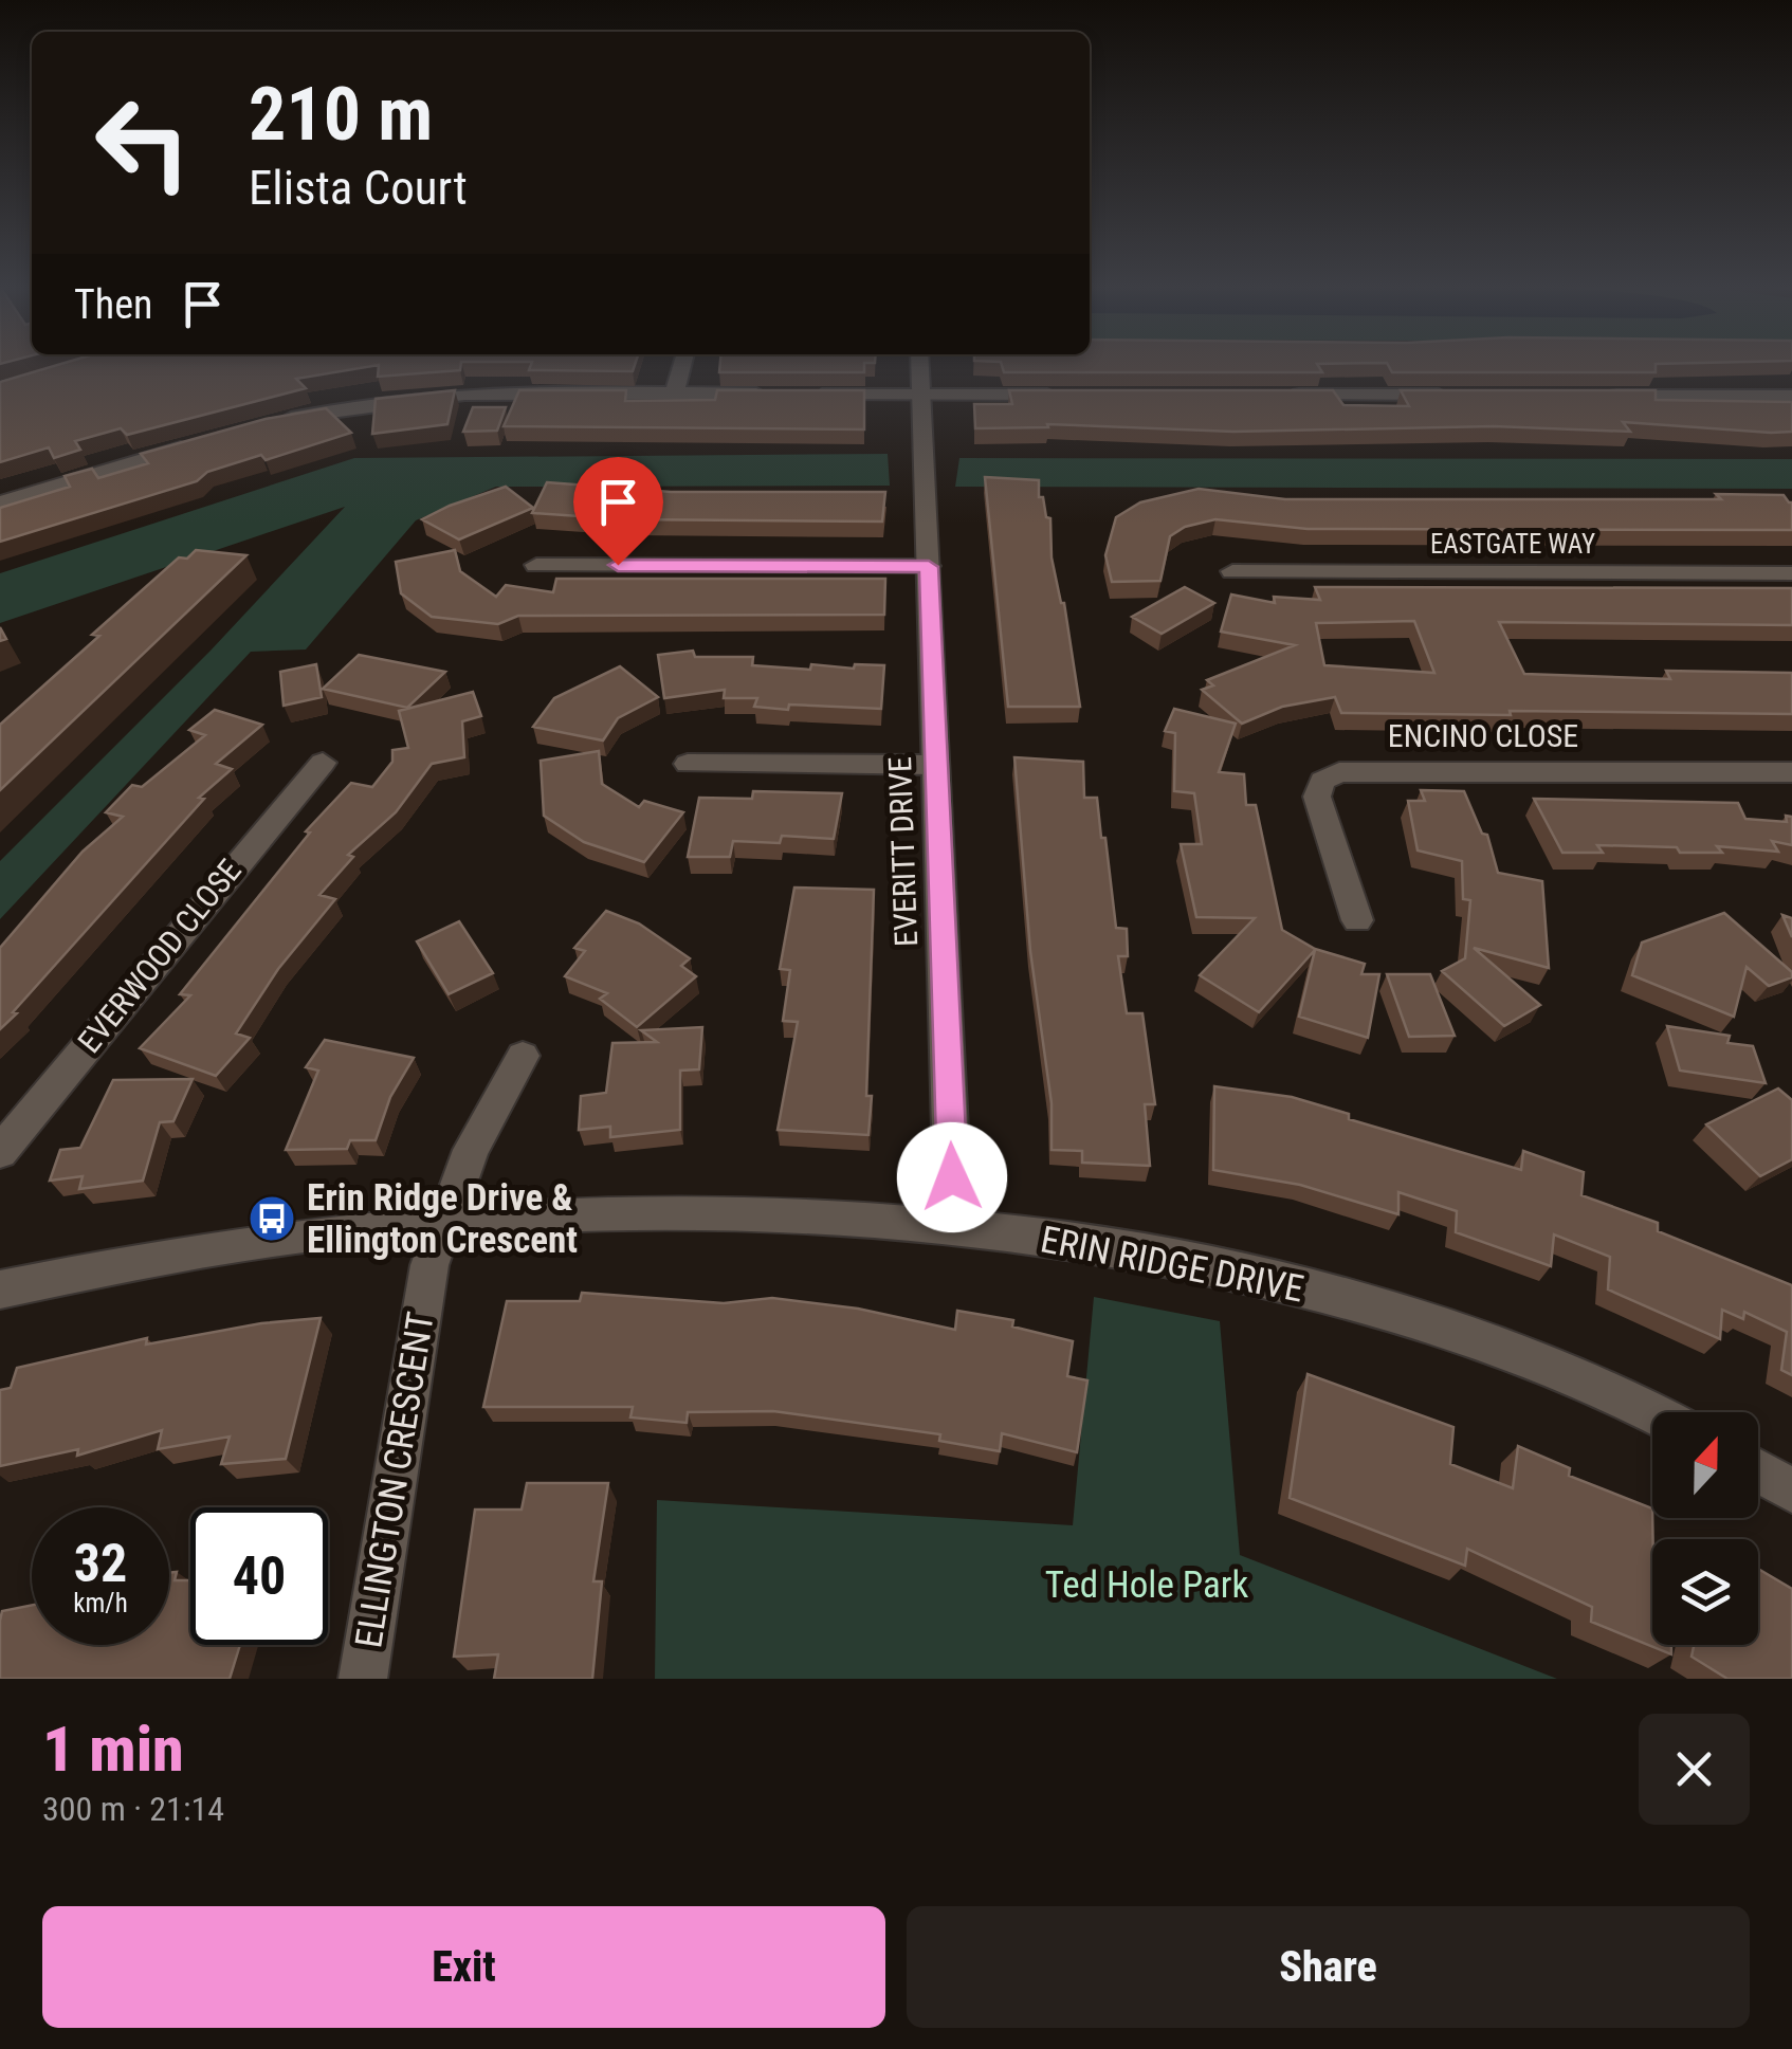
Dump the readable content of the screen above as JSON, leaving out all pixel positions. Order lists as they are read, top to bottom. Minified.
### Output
{"streets":{"street":["EASTGATE WAY","ENCINO CLOSE","EVERITT DRIVE","EVERWOOD CLOSE","ERIN RIDGE DRIVE","ELLINGTON CRESCENT"]},"crossings":[["EVERITT DRIVE","ERIN RIDGE DRIVE"],["ERIN RIDGE DRIVE","ELLINGTON CRESCENT"]],"parks":["Ted Hole Park"],"places":{"bus stop":["Erin Ridge Drive & Ellington Crescent"]},"north":"top","page":{"turn":["210 m","Elista Court"],"then":"Then","speed":"32 km/h","limit":"40","heading":["1 min","300 m · 21:14"],"buttons":["Exit","Share"]}}
